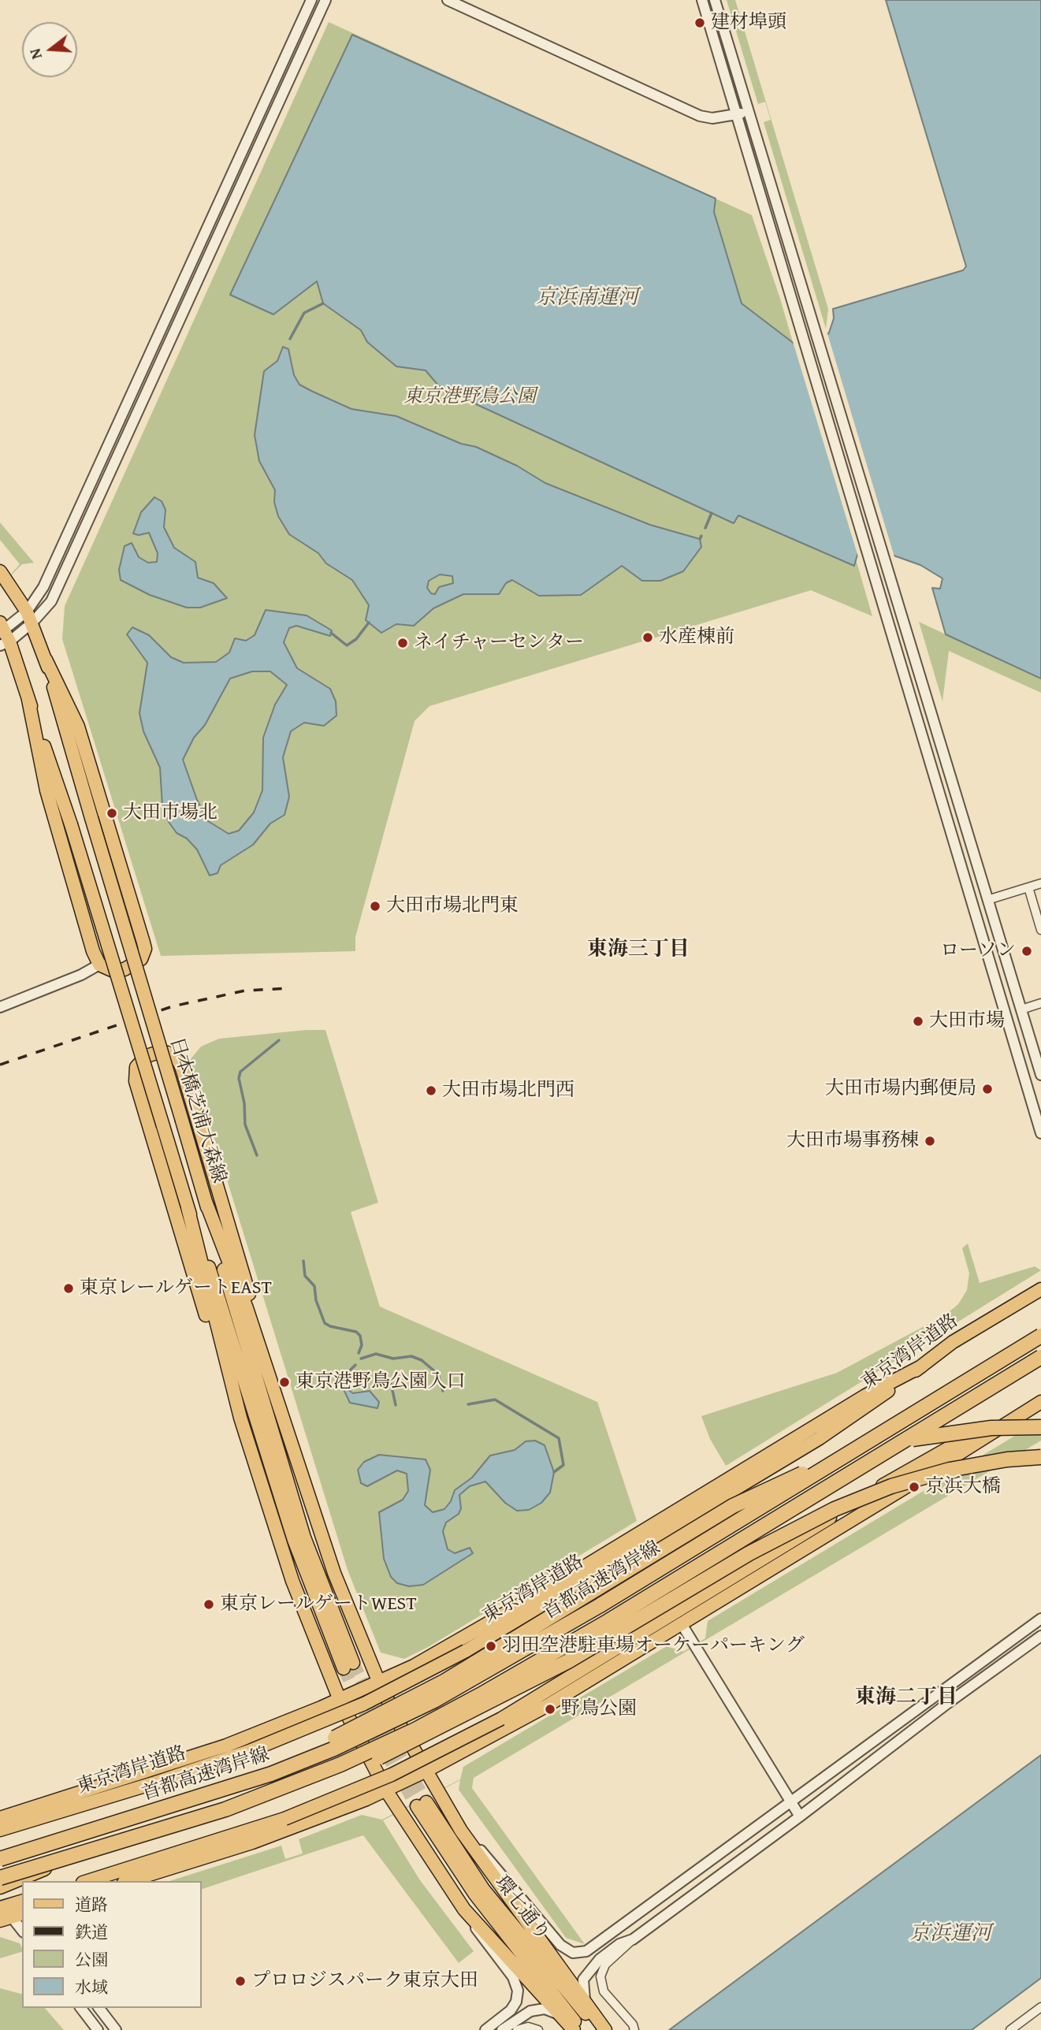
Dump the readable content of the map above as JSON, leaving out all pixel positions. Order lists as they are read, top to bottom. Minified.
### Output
{"streets":{"highway":["首都高速湾岸線"],"main road":["日本橋芝浦大森線","東京湾岸道路","環七通り"]},"districts":["東海三丁目","東海二丁目"],"water":["京浜南運河","京浜運河"],"parks":["東京港野鳥公園"],"places":["建材埠頭","水産棟前","ネイチャーセンター","大田市場北","大田市場北門東","ローソン","大田市場","大田市場内郵便局","大田市場北門西","大田市場事務棟","東京レールゲートEAST","東京港野鳥公園入口","京浜大橋","東京レールゲートWEST","羽田空港駐車場オーケーパーキング","野鳥公園","プロロジスパーク東京大田"],"legend":["道路","鉄道","公園","水域"],"north":"left"}
